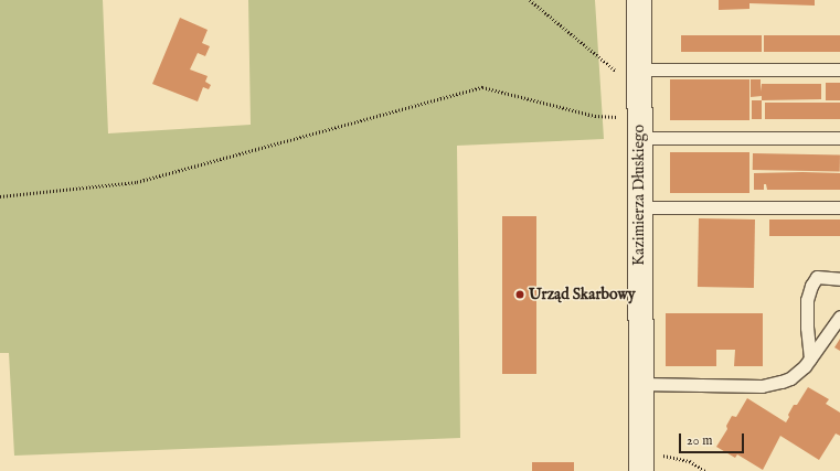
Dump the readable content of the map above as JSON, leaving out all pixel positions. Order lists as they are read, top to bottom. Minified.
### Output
{"streets":{"street":["Kazimierza Dłuskiego"]},"places":["Urząd Skarbowy"],"scale_bar":"20 m"}
